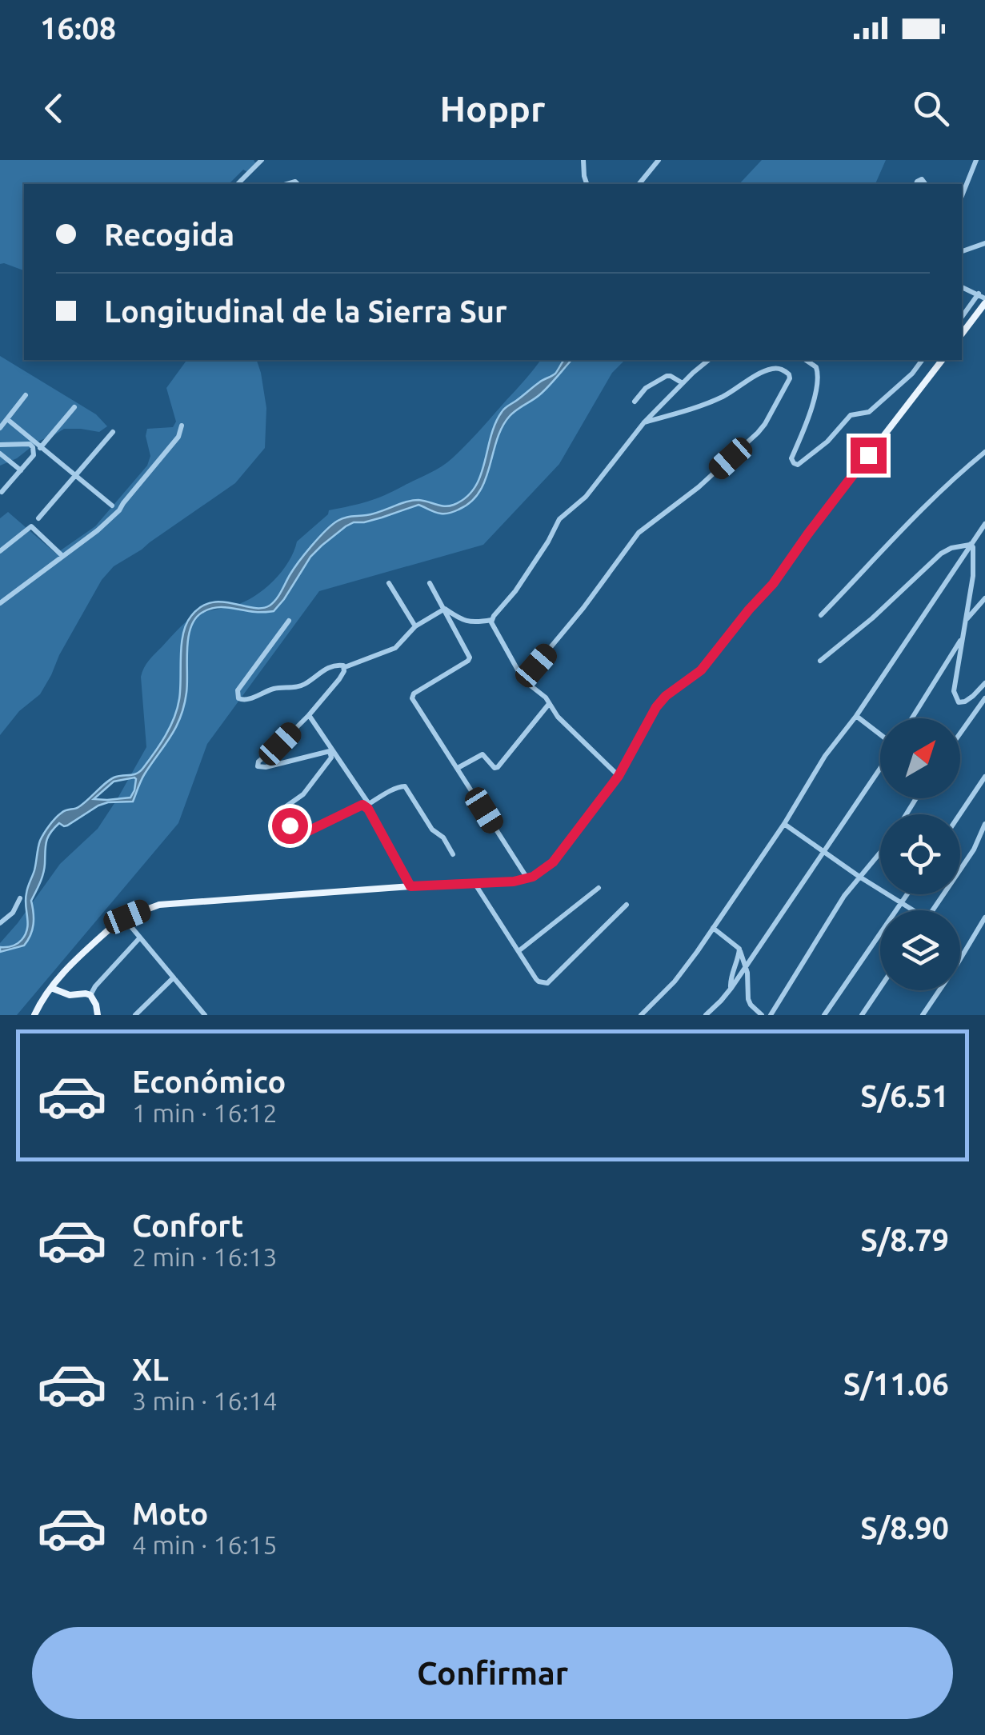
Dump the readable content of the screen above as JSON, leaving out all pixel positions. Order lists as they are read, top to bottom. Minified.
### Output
{"north":"top right","page":{"status":"16:08","header":"Hoppr","banner":["Recogida","Longitudinal de la Sierra Sur"],"list":[{"name":"Económico","note":"1 min · 16:12","value":"S/6.51"},{"name":"Confort","note":"2 min · 16:13","value":"S/8.79"},{"name":"XL","note":"3 min · 16:14","value":"S/11.06"},{"name":"Moto","note":"4 min · 16:15","value":"S/8.90"}],"buttons":"Confirmar"}}
